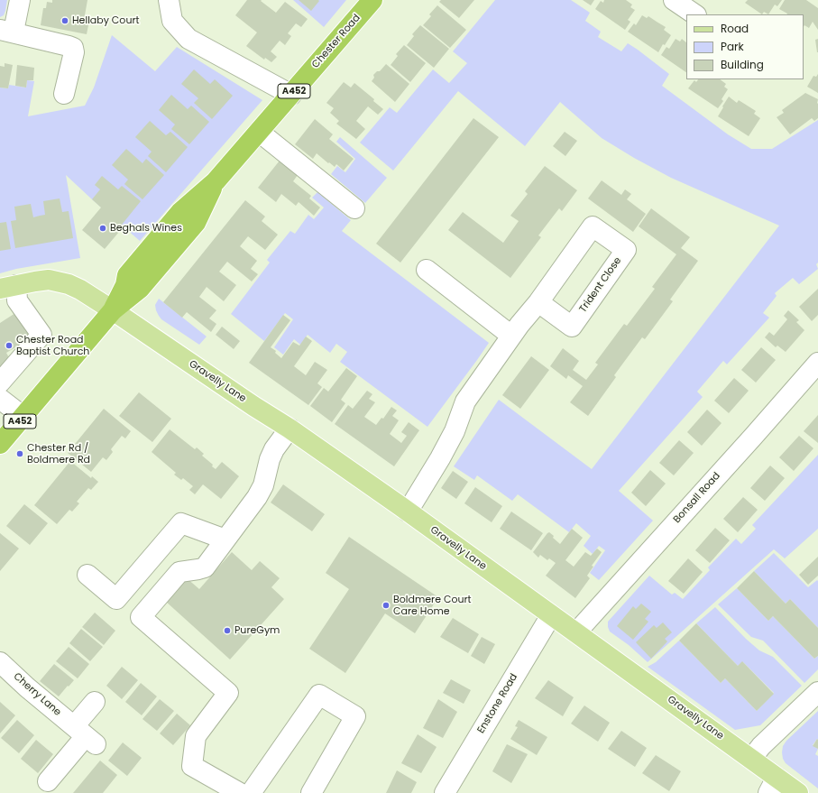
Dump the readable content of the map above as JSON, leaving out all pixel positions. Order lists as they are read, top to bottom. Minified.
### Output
{"streets":{"highway":["Chester Road","A452"],"main road":["Gravelly Lane"],"street":["Trident Close","Bonsall Road","Cherry Lane","Enstone Road"]},"crossings":[["Chester Road","Gravelly Lane"],["Trident Close","Gravelly Lane"],["Gravelly Lane","Bonsall Road"],["Gravelly Lane","Enstone Road"]],"places":["Hellaby Court","Beghals Wines","Chester Road Baptist Church","Chester Rd / Boldmere Rd","Boldmere Court Care Home","PureGym"],"legend":["Road","Park","Building"]}
